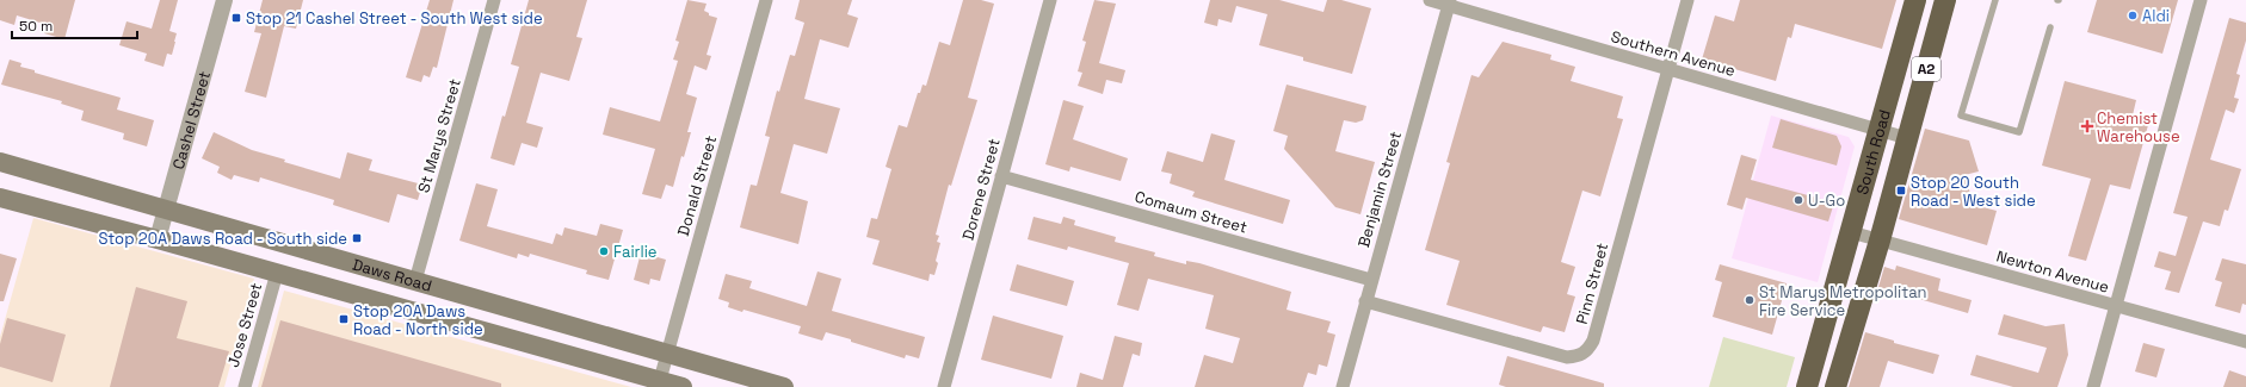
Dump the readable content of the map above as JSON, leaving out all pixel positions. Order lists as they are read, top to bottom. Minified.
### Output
{"streets":{"highway":["A2","South Road"],"main road":["Daws Road"],"street":["Southern Avenue","Cashel Street","St Marys Street","Donald Street","Dorene Street","Benjamin Street","Comaum Street","Newton Avenue","Pinn Street","Jose Street"]},"crossings":[["Southern Avenue","South Road"],["Southern Avenue","Benjamin Street"],["Southern Avenue","Pinn Street"],["Cashel Street","Daws Road"],["St Marys Street","Daws Road"],["South Road","Newton Avenue"],["Donald Street","Daws Road"],["Dorene Street","Comaum Street"],["Benjamin Street","Comaum Street"],["Benjamin Street","Pinn Street"],["Daws Road","Jose Street"]],"places":{"other":["Aldi","U-Go","Fairlie","St Marys Metropolitan Fire Service"],"transit":["Stop 21 Cashel Street - South West side","Stop 20 South Road - West side","Stop 20A Daws Road - South side","Stop 20A Daws Road - North side"],"health":["Chemist Warehouse"]},"scale_bar":"50 m"}
